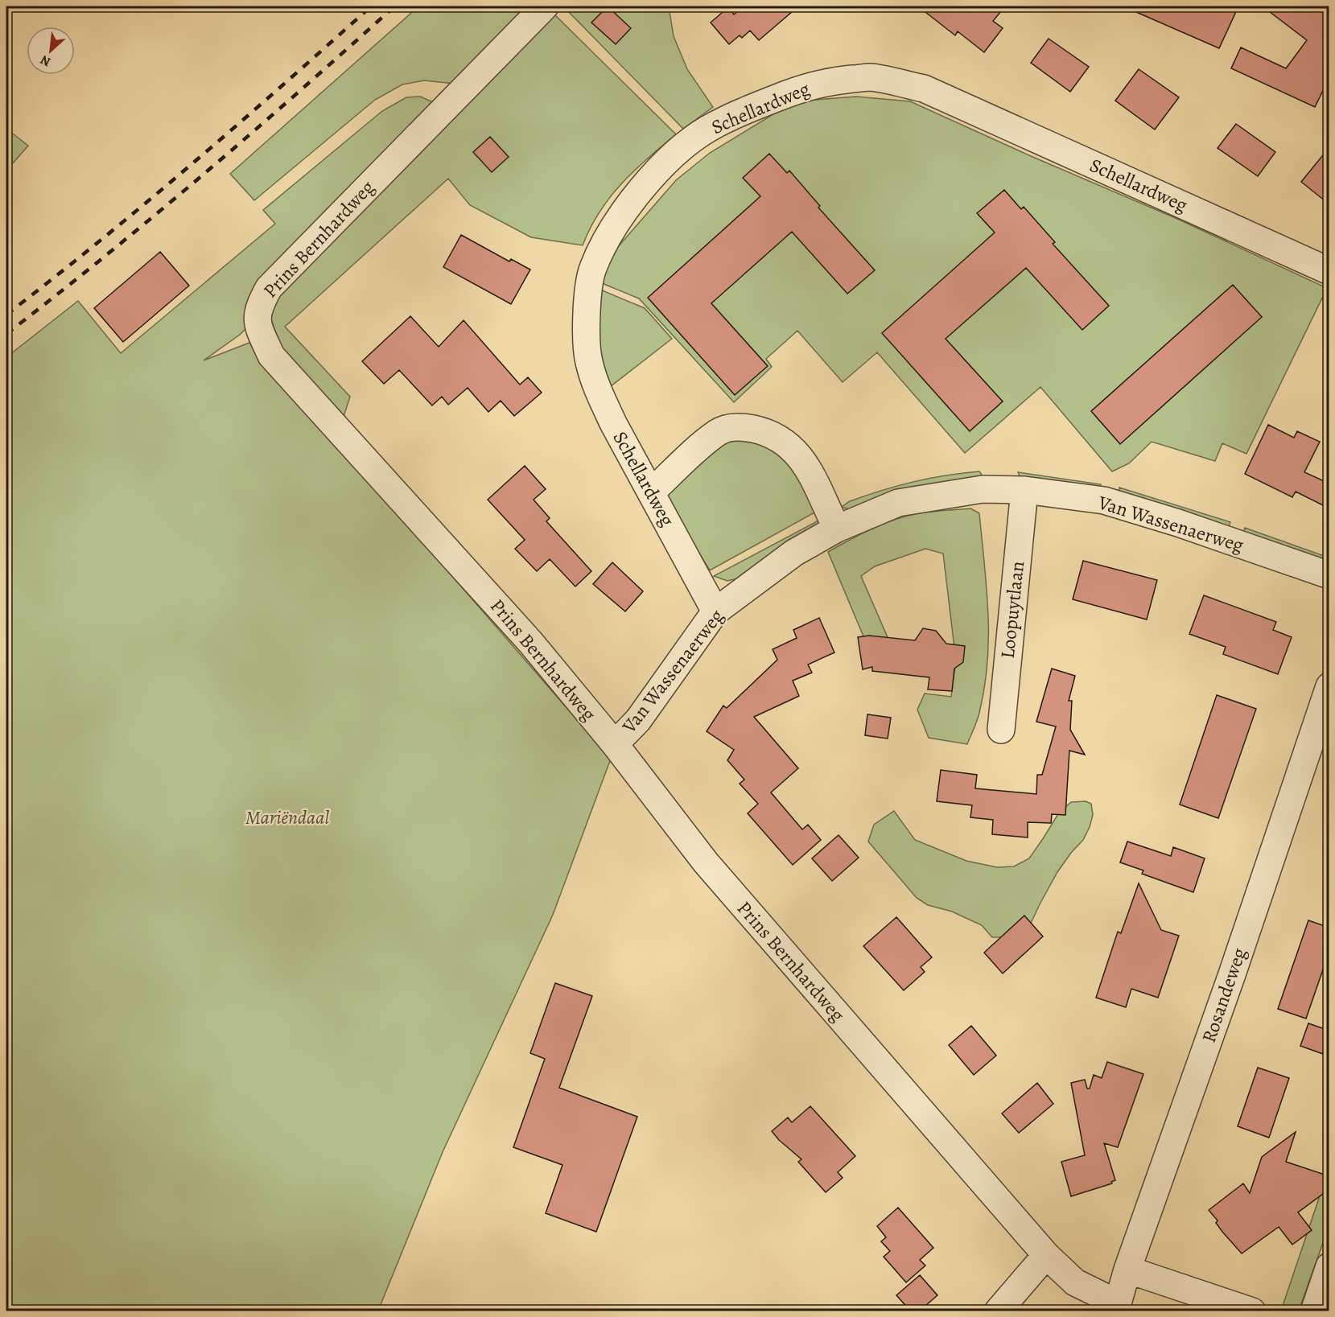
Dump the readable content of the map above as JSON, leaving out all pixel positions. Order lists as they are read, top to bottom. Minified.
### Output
{"streets":{"street":["Schellardweg","Prins Bernhardweg","Van Wassenaerweg","Loopuytlaan","Rosandeweg"]},"crossings":[["Schellardweg","Van Wassenaerweg"],["Prins Bernhardweg","Van Wassenaerweg"],["Prins Bernhardweg","Rosandeweg"],["Van Wassenaerweg","Loopuytlaan"]],"parks":["Mariëndaal"],"north":"bottom left"}
